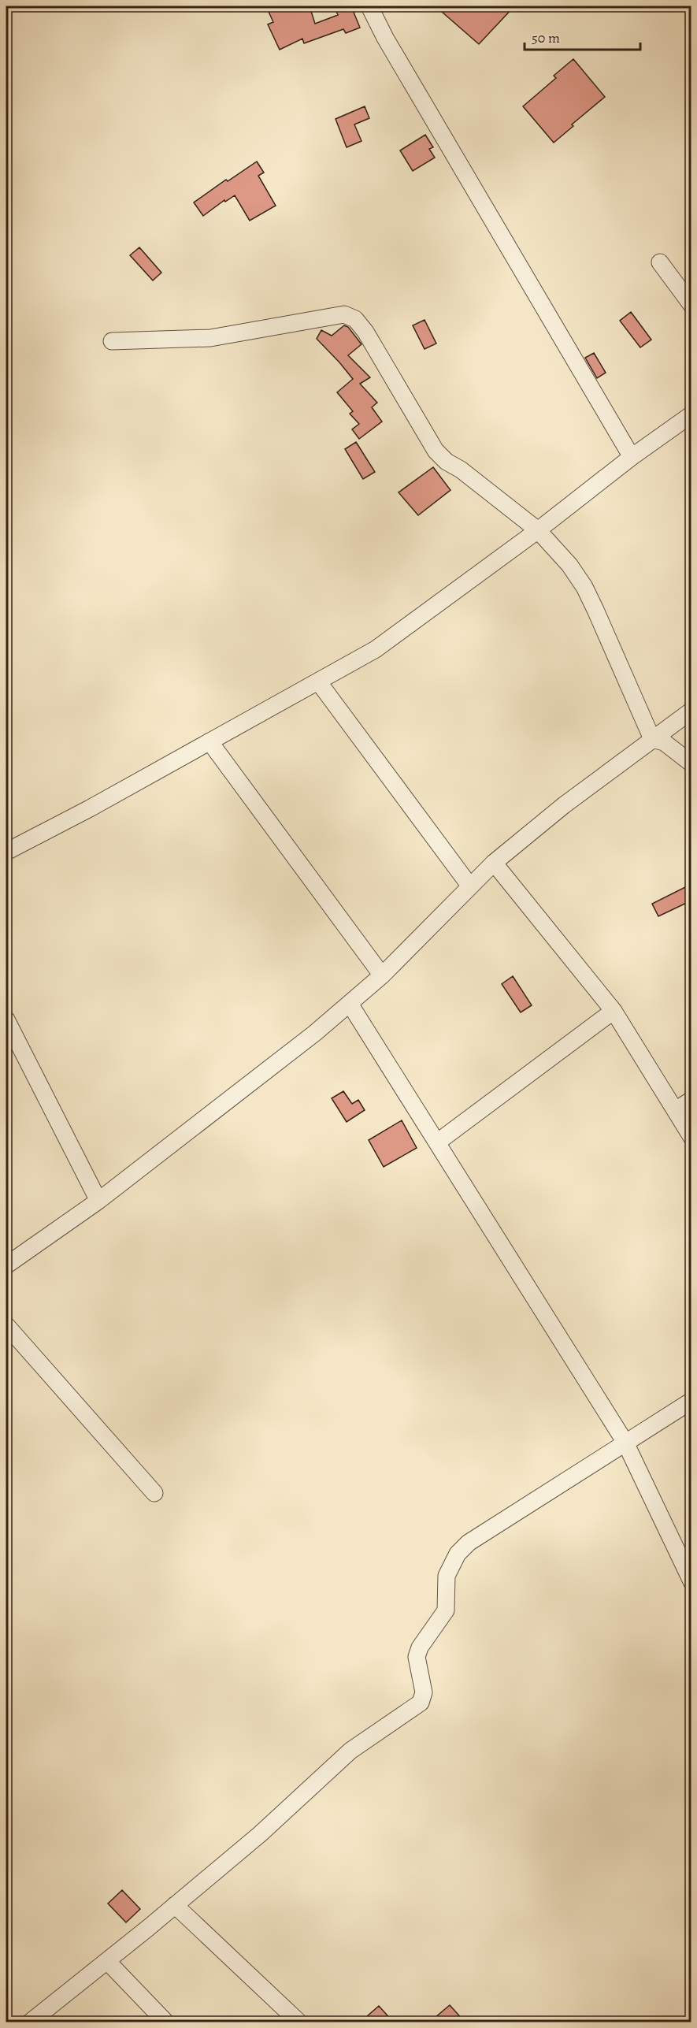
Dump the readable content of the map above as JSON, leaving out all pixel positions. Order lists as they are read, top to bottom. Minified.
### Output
{"scale_bar":"50 m"}
